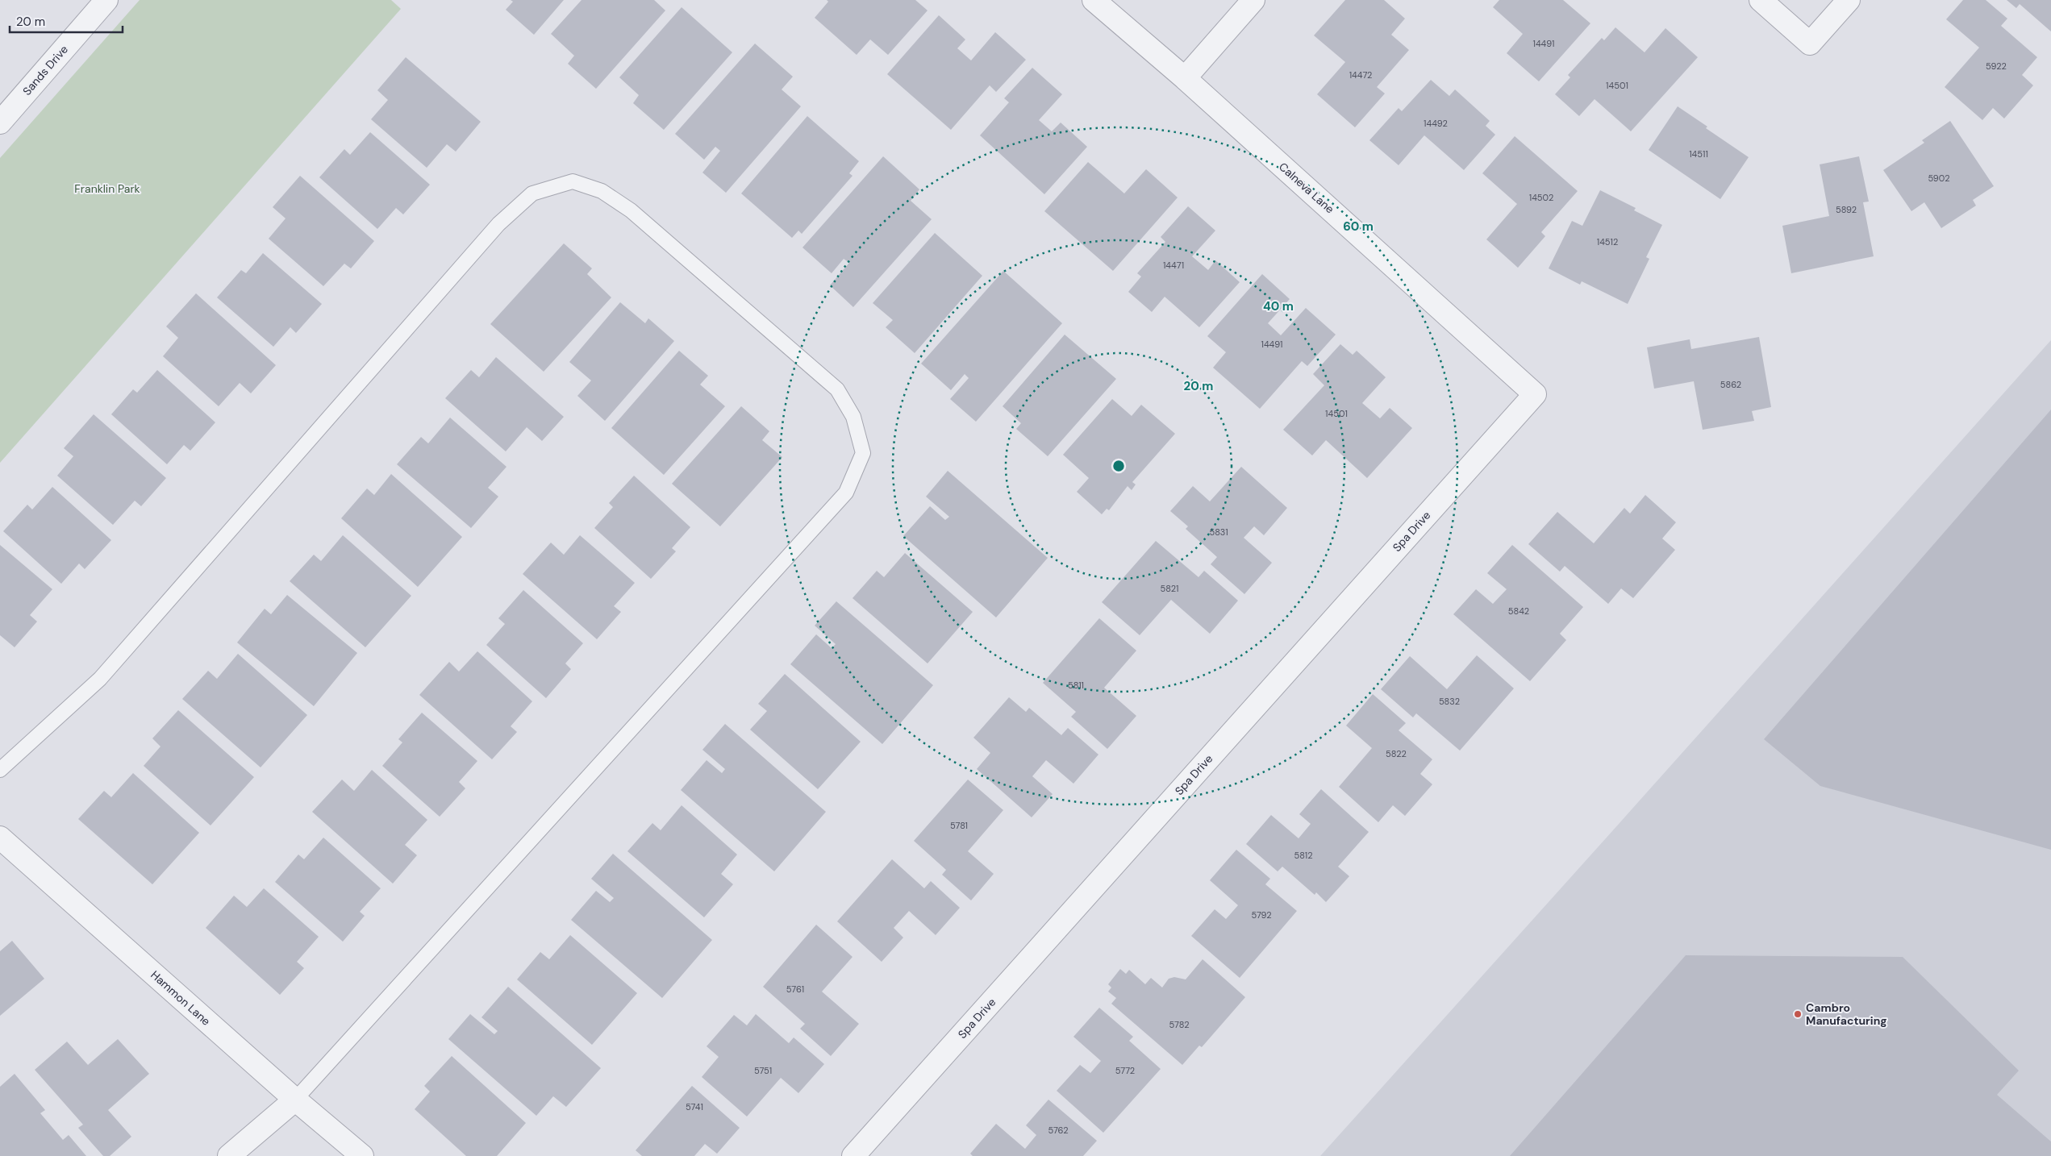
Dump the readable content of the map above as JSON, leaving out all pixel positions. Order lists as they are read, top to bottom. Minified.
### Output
{"streets":{"street":["Sands Drive","Calneva Lane","Spa Drive","Hammon Lane"]},"crossings":[["Calneva Lane","Spa Drive"]],"parks":["Franklin Park"],"places":["Cambro Manufacturing"],"house_numbers":["14491","5922","14472","14501","14492","14511","5902","14502","5892","14512","14471","14491","5862","14501","5831","5821","5842","5811","5832","5822","5781","5812","5792","5761","5782","5751","5772","5741","5762"],"scale_bar":"20 m","rings":["60 m","40 m","20 m"]}
